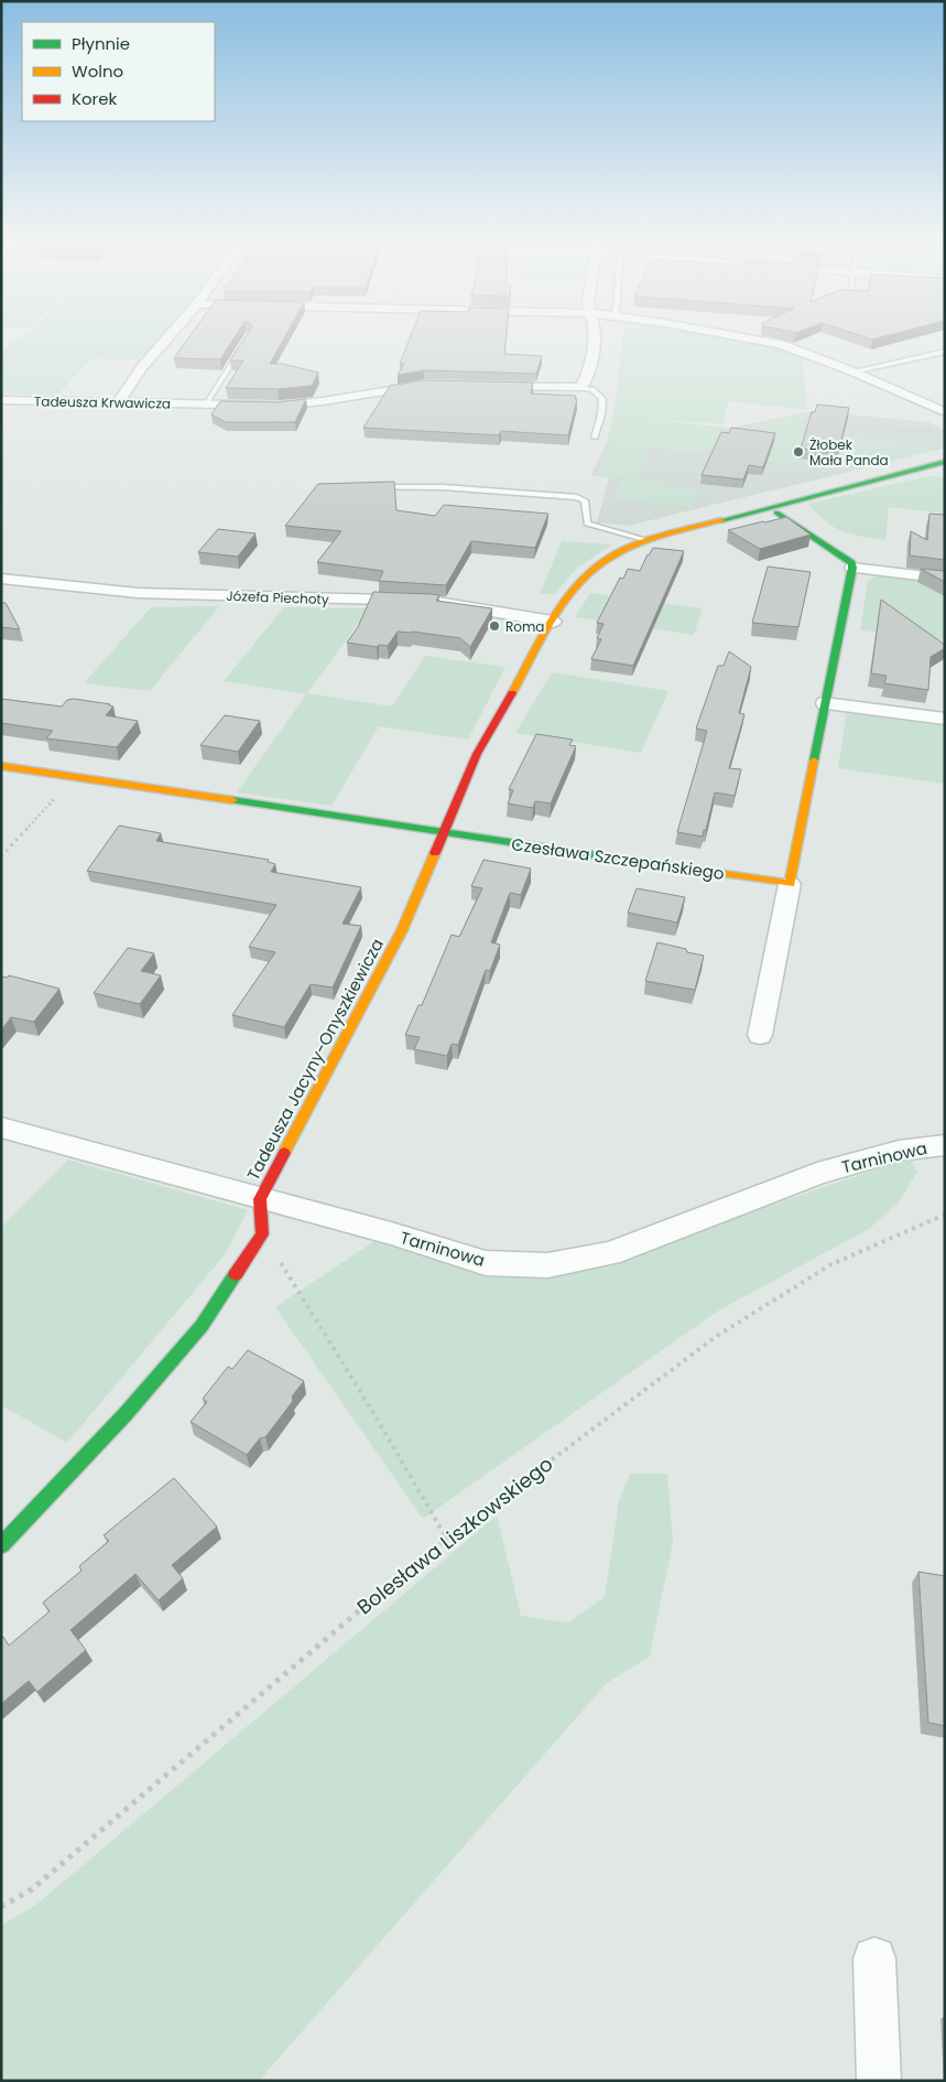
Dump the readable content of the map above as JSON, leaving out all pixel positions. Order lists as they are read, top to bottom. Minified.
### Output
{"streets":{"street":["Tadeusza Krwawicza","Józefa Piechoty","Czesława Szczepańskiego","Tadeusza Jacyny-Onyszkiewicza","Tarninowa"],"path":["Bolesława Liszkowskiego"]},"crossings":[["Józefa Piechoty","Tadeusza Jacyny-Onyszkiewicza"],["Czesława Szczepańskiego","Tadeusza Jacyny-Onyszkiewicza"],["Tadeusza Jacyny-Onyszkiewicza","Tarninowa"]],"places":["Żłobek Mała Panda","Roma"],"legend":["Płynnie","Wolno","Korek"]}
